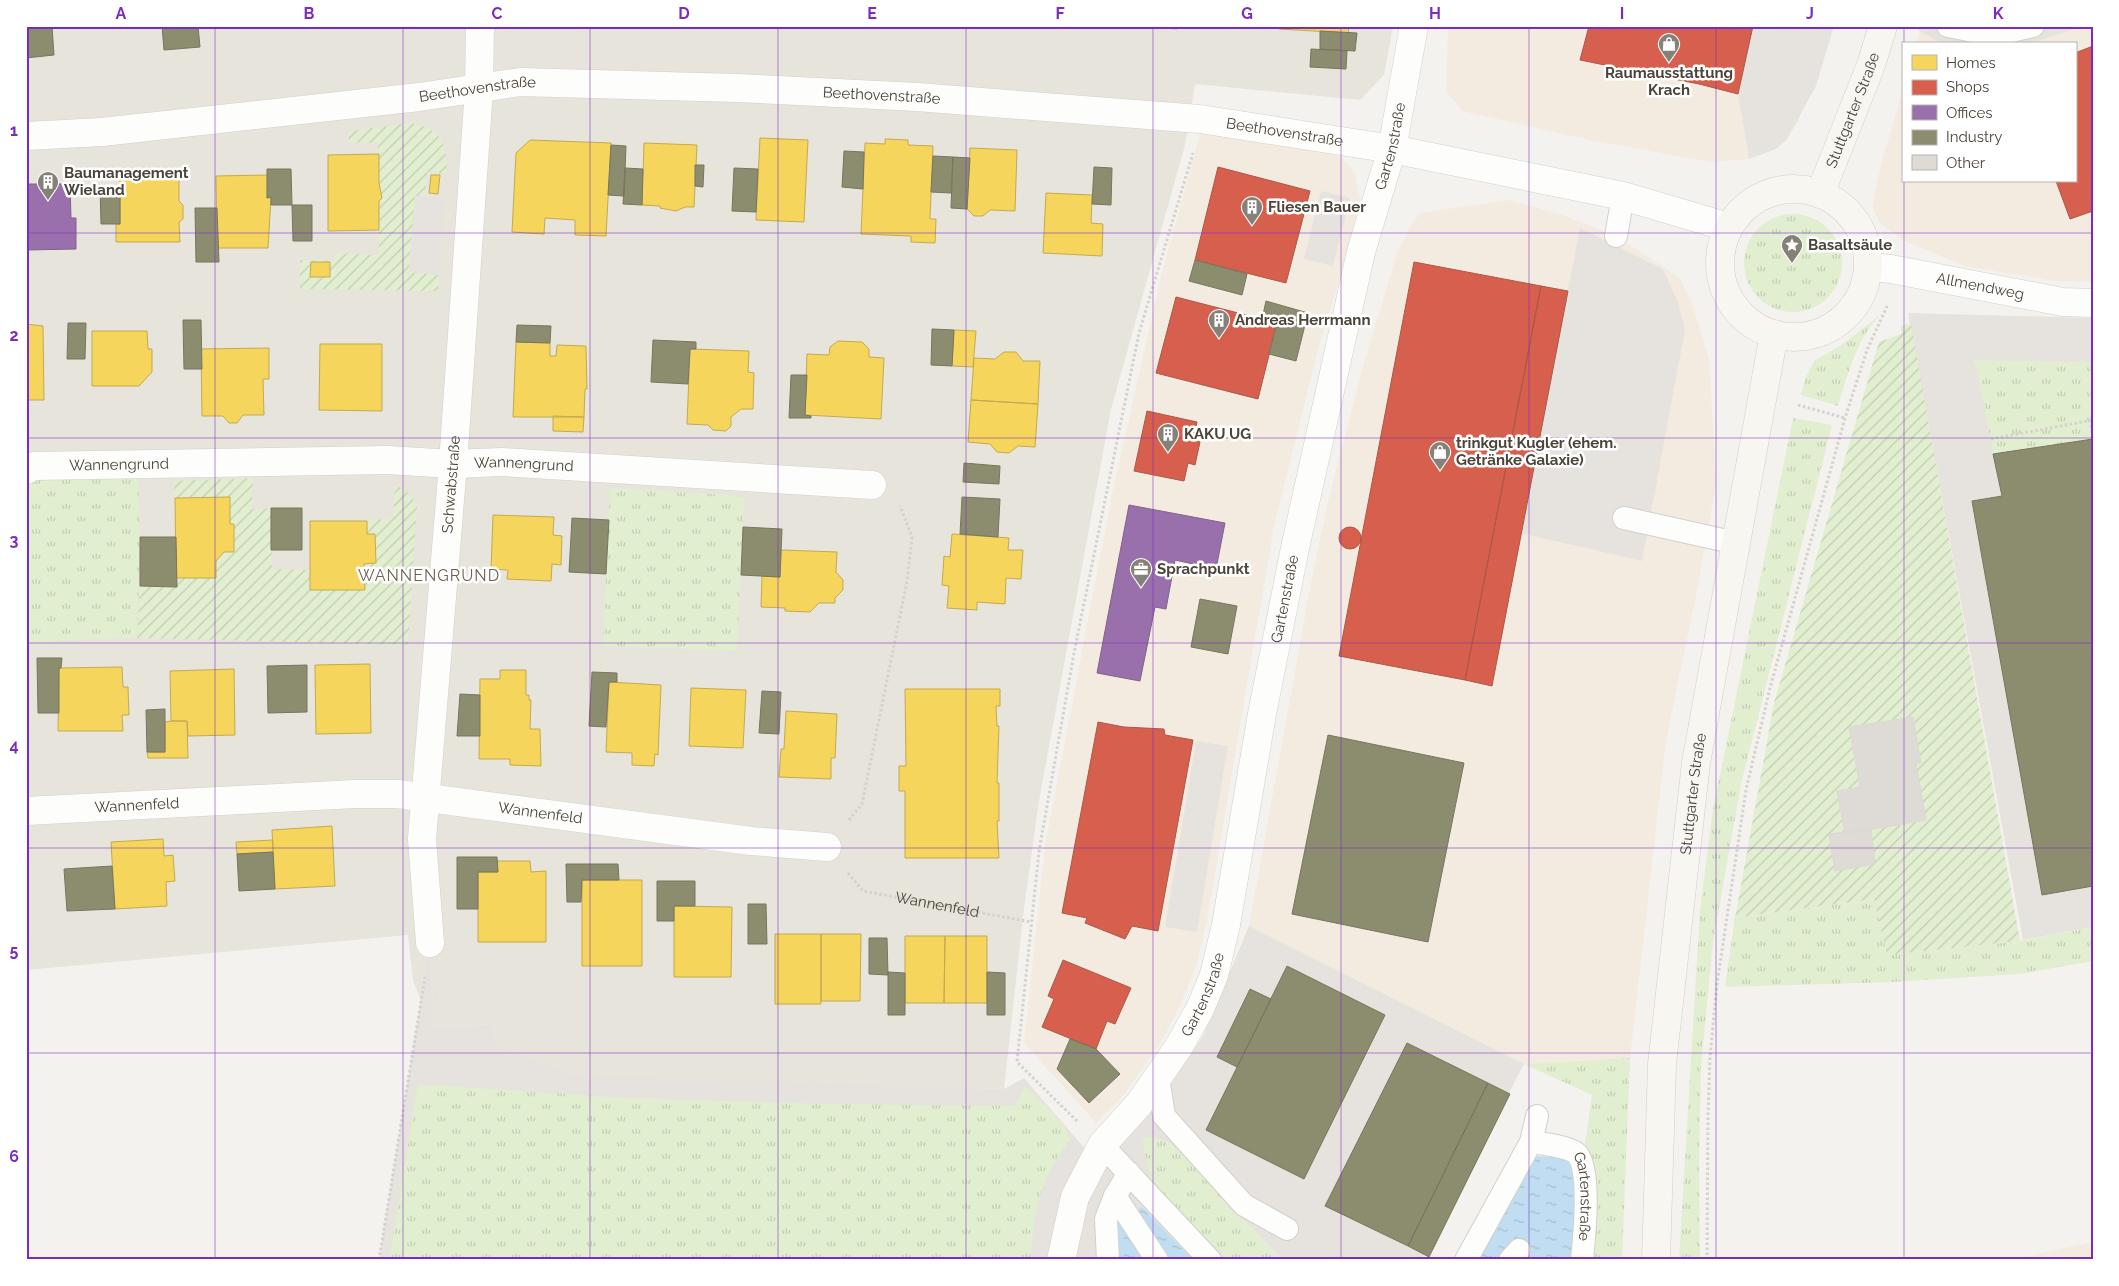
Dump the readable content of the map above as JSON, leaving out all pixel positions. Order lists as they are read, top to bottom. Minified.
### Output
{"streets":{"street":["Beethovenstraße","Stuttgarter Straße","Gartenstraße","Allmendweg","Wannengrund","Schwabstraße","Wannenfeld"]},"crossings":[["Beethovenstraße","Stuttgarter Straße"],["Beethovenstraße","Gartenstraße"],["Beethovenstraße","Allmendweg"],["Beethovenstraße","Schwabstraße"],["Stuttgarter Straße","Allmendweg"],["Wannengrund","Schwabstraße"],["Schwabstraße","Wannenfeld"]],"districts":["WANNENGRUND"],"places":{"shop":["Raumausstattung Krach","trinkgut Kugler (ehem. Getränke Galaxie)"],"building":["Baumanagement Wieland","Fliesen Bauer","Andreas Herrmann","KAKU UG"],"place":["Basaltsäule"],"office":["Sprachpunkt"]},"legend":["Homes","Shops","Offices","Industry","Other"],"grid":{"columns":["A","B","C","D","E","F","G","H","I","J","K"],"rows":["1","2","3","4","5","6"]}}
